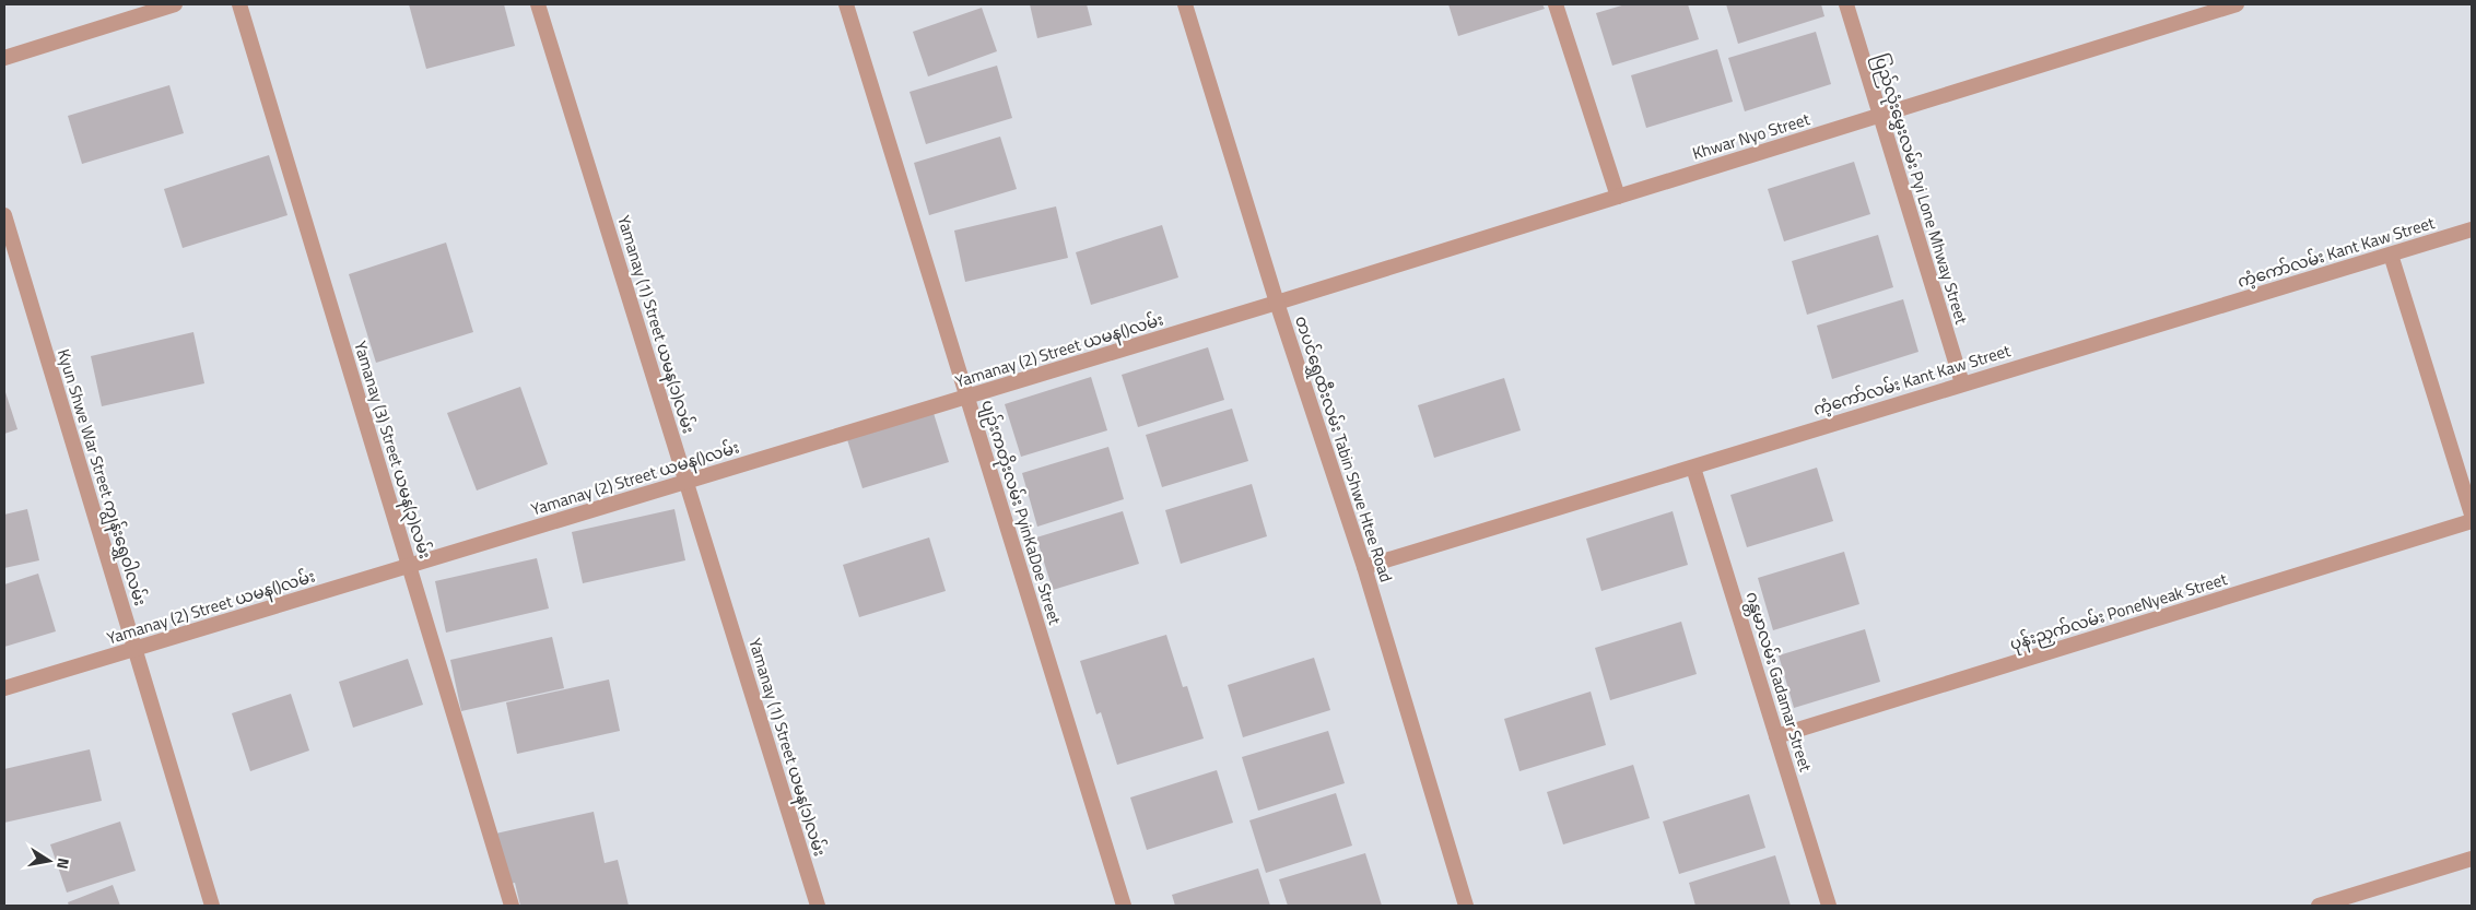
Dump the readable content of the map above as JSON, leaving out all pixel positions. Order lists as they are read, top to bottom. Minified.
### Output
{"streets":{"street":["Khwar Nyo Street","ပြည်လုံးမွှေးလမ်း Pyi Lone Mhway Street","ကံ့ကော်လမ်း Kant Kaw Street","Yamanay (1) Street ယမန(၁)လမ်း","Yamanay (2) Street ယမန()လမ်း","တပင်ရွှေထီးလမ်း Tabin Shwe Htee Road","Yamanay (3) Street ယမန(၃)လမ်း","Kyun Shwe War Street ကျွန်းရွှေဝါလမ်း","ပျဉ်းကတိုးလမ်း PyinKaDoe Street","ပုန်းညှက်လမ်း PoneNyeak Street","ဂန္တမာလမ်း Gadamar Street"]},"crossings":[["Khwar Nyo Street","ပြည်လုံးမွှေးလမ်း Pyi Lone Mhway Street"],["Khwar Nyo Street","Yamanay (2) Street ယမန()လမ်း"],["Khwar Nyo Street","တပင်ရွှေထီးလမ်း Tabin Shwe Htee Road"],["ပြည်လုံးမွှေးလမ်း Pyi Lone Mhway Street","ကံ့ကော်လမ်း Kant Kaw Street"],["ကံ့ကော်လမ်း Kant Kaw Street","တပင်ရွှေထီးလမ်း Tabin Shwe Htee Road"],["ကံ့ကော်လမ်း Kant Kaw Street","ဂန္တမာလမ်း Gadamar Street"],["Yamanay (1) Street ယမန(၁)လမ်း","Yamanay (2) Street ယမန()လမ်း"],["Yamanay (2) Street ယမန()လမ်း","တပင်ရွှေထီးလမ်း Tabin Shwe Htee Road"],["Yamanay (2) Street ယမန()လမ်း","Yamanay (3) Street ယမန(၃)လမ်း"],["Yamanay (2) Street ယမန()လမ်း","Kyun Shwe War Street ကျွန်းရွှေဝါလမ်း"],["Yamanay (2) Street ယမန()လမ်း","ပျဉ်းကတိုးလမ်း PyinKaDoe Street"],["ပုန်းညှက်လမ်း PoneNyeak Street","ဂန္တမာလမ်း Gadamar Street"]],"north":"right"}
